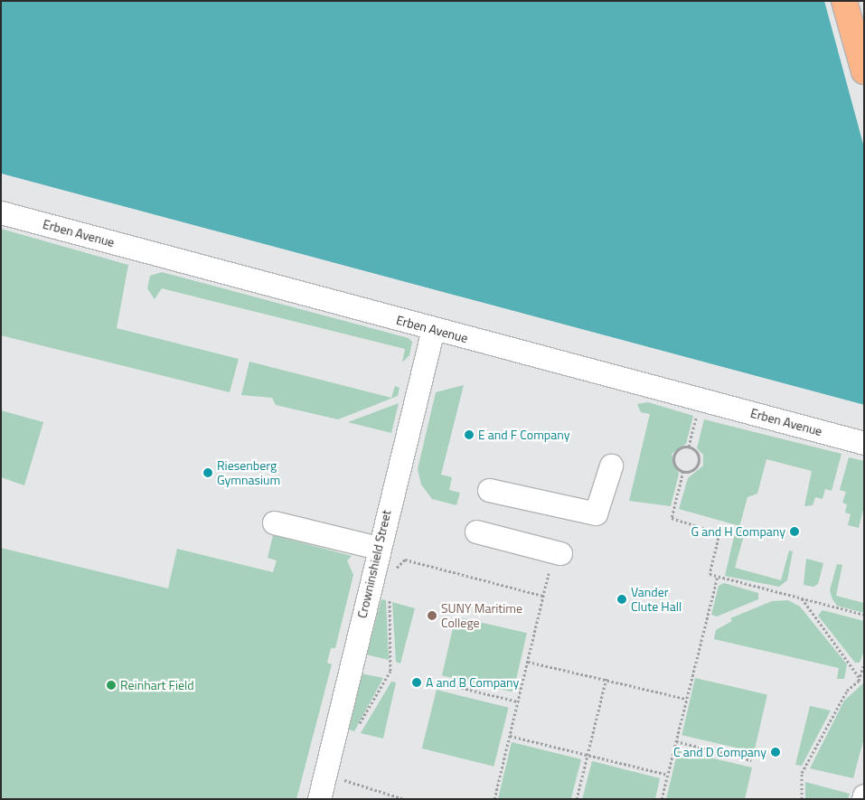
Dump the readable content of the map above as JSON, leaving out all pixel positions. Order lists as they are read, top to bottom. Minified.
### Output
{"streets":{"street":["Erben Avenue","Crowninshield Street"]},"crossings":[["Erben Avenue","Crowninshield Street"]],"places":["E and F Company","Riesenberg Gymnasium","G and H Company","Vander Clute Hall","SUNY Maritime College","A and B Company","Reinhart Field","C and D Company"]}
